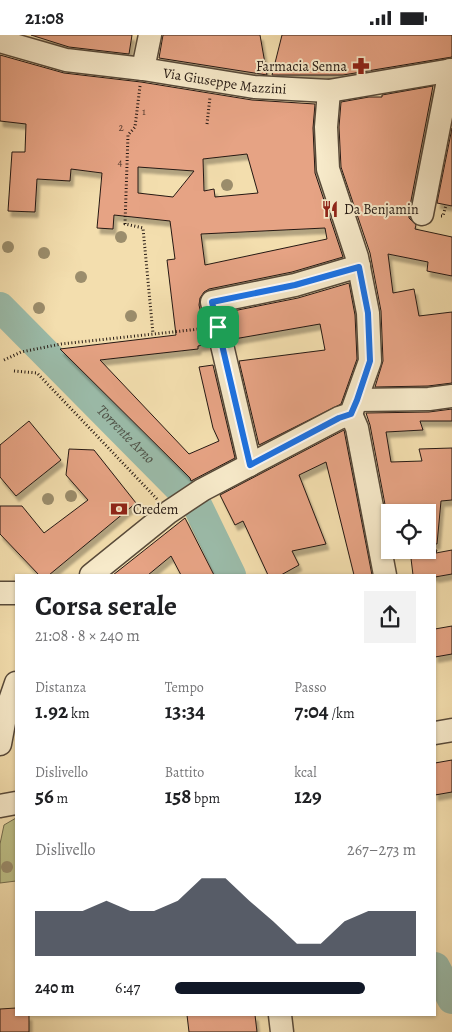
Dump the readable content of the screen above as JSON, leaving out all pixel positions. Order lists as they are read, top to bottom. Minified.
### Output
{"streets":{"street":["Via Giuseppe Mazzini"]},"water":["Torrente Arno"],"places":{"pharmacy":["Farmacia Senna"],"restaurant":["Da Benjamin"],"bank":["Credem"]},"house_numbers":["1","2","4"],"page":{"status":"21:08","heading":["Corsa serale","21:08 · 8 × 240 m"],"stats":[["Distanza","1.92 km"],["Tempo","13:34"],["Passo","7:04 /km"],["Dislivello","56 m"],["Battito","158 bpm"],["kcal","129"]],"chart":["Dislivello","267–273 m"],"list":[{"name":"240 m","note":"6:47"}]}}
